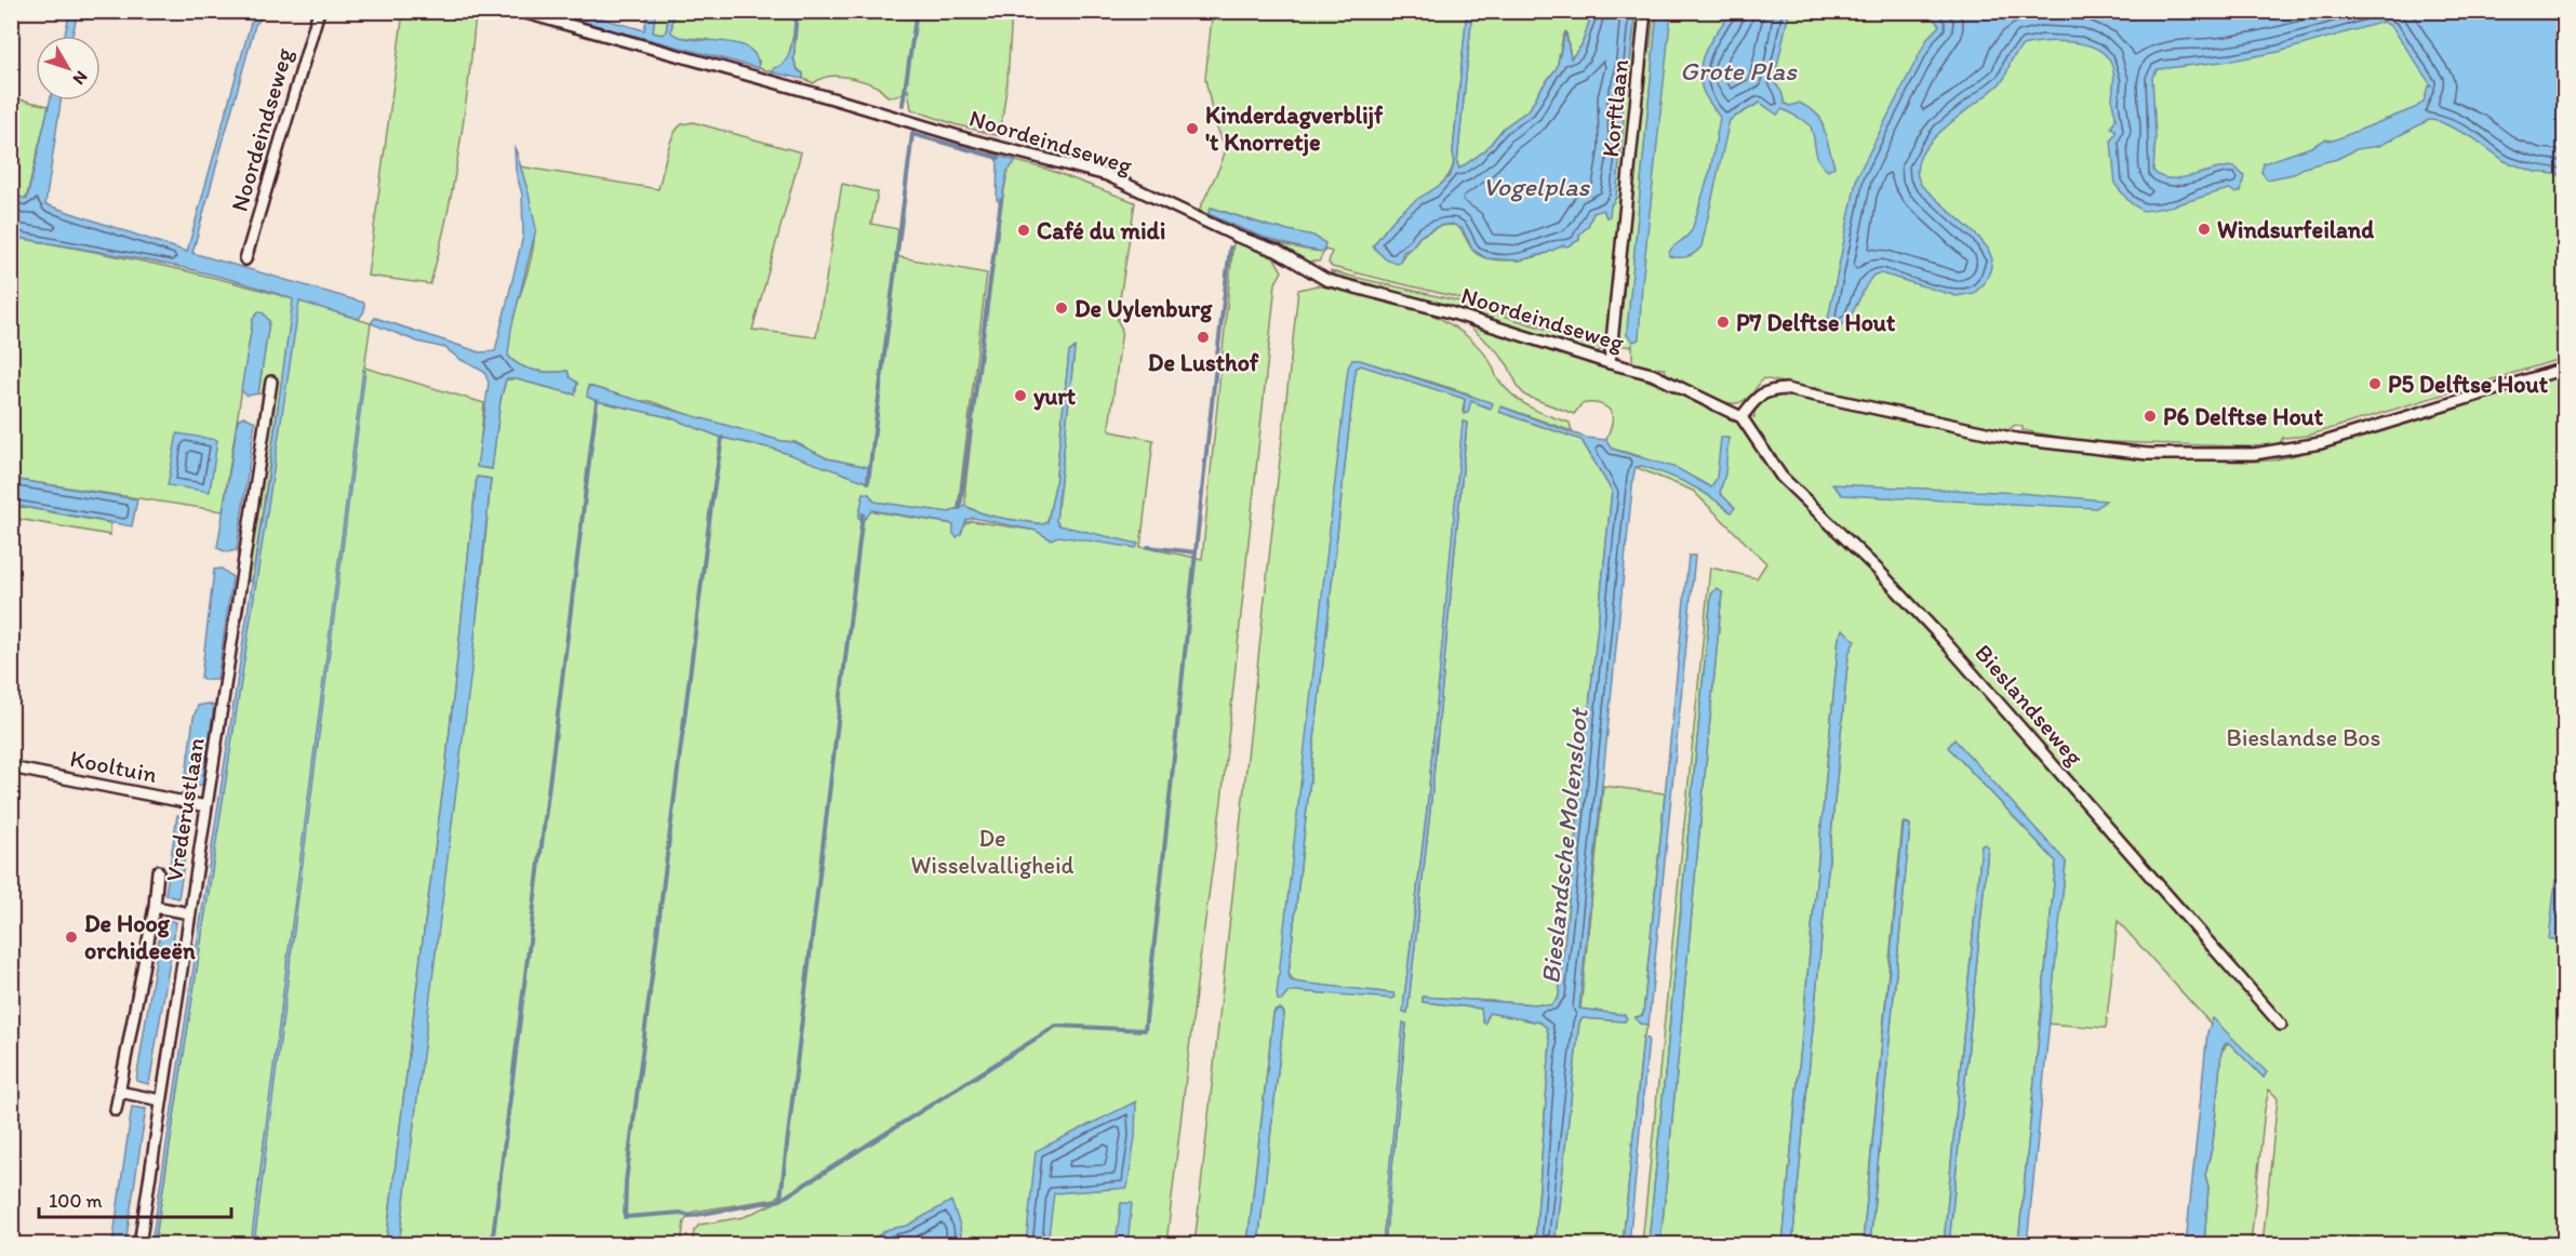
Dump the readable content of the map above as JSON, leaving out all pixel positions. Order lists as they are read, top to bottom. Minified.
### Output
{"streets":{"street":["Korftlaan","Noordeindseweg","Bieslandseweg","Kooltuin","Vrederustlaan"]},"crossings":[["Korftlaan","Noordeindseweg"],["Noordeindseweg","Bieslandseweg"],["Kooltuin","Vrederustlaan"]],"water":["Grote Plas","Vogelplas","Bieslandsche Molensloot"],"parks":["Bieslandse Bos","De Wisselvalligheid"],"places":["Kinderdagverblijf 't Knorretje","Windsurfeiland","Café du midi","De Uylenburg","P7 Delftse Hout","De Lusthof","P5 Delftse Hout","yurt","P6 Delftse Hout","De Hoog orchideeën"],"scale_bar":"100 m","north":"bottom right"}
